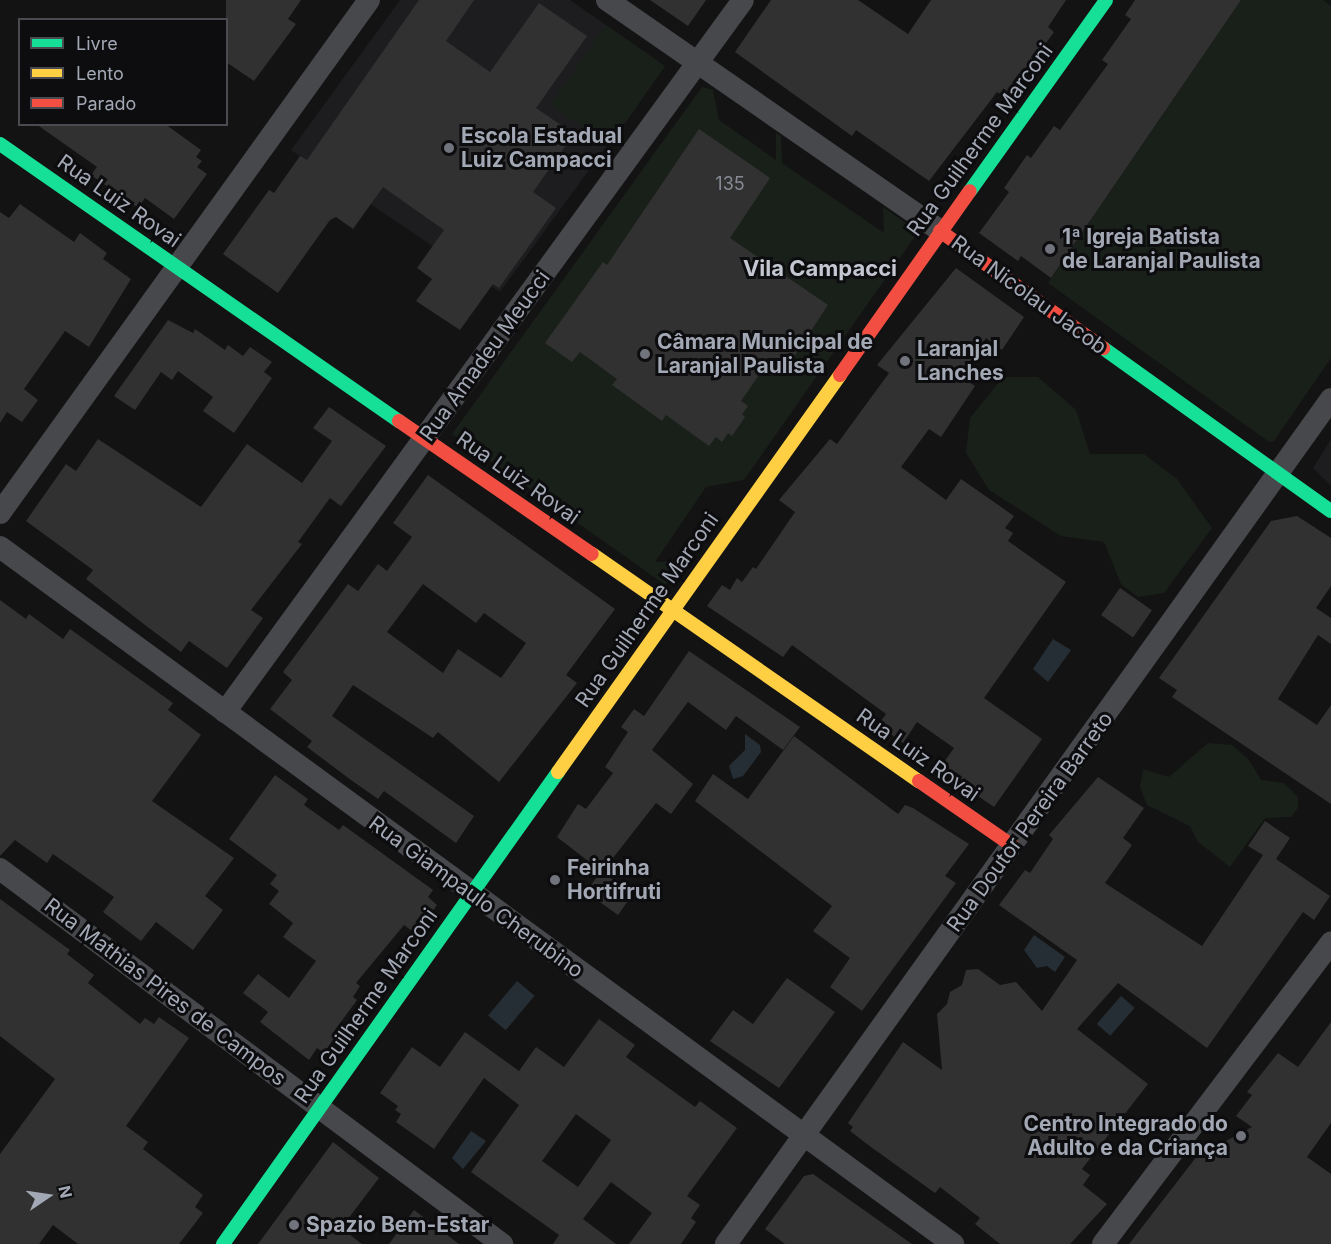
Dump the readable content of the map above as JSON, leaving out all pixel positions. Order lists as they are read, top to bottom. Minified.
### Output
{"streets":{"street":["Rua Guilherme Marconi","Rua Luiz Rovai","Rua Nicolau Jacob","Rua Amadeu Meucci","Rua Doutor Pereira Barreto","Rua Giampaulo Cherubino","Rua Mathias Pires de Campos"]},"crossings":[["Rua Guilherme Marconi","Rua Luiz Rovai"],["Rua Guilherme Marconi","Rua Nicolau Jacob"],["Rua Guilherme Marconi","Rua Giampaulo Cherubino"],["Rua Guilherme Marconi","Rua Mathias Pires de Campos"],["Rua Luiz Rovai","Rua Amadeu Meucci"],["Rua Luiz Rovai","Rua Doutor Pereira Barreto"],["Rua Nicolau Jacob","Rua Amadeu Meucci"],["Rua Nicolau Jacob","Rua Doutor Pereira Barreto"],["Rua Amadeu Meucci","Rua Giampaulo Cherubino"],["Rua Doutor Pereira Barreto","Rua Giampaulo Cherubino"]],"districts":["Vila Campacci"],"places":["Escola Estadual Luiz Campacci","1ª Igreja Batista de Laranjal Paulista","Câmara Municipal de Laranjal Paulista","Laranjal Lanches","Feirinha Hortifruti","Centro Integrado do Adulto e da Criança","Spazio Bem-Estar"],"house_numbers":["135"],"legend":["Livre","Lento","Parado"],"north":"right"}
